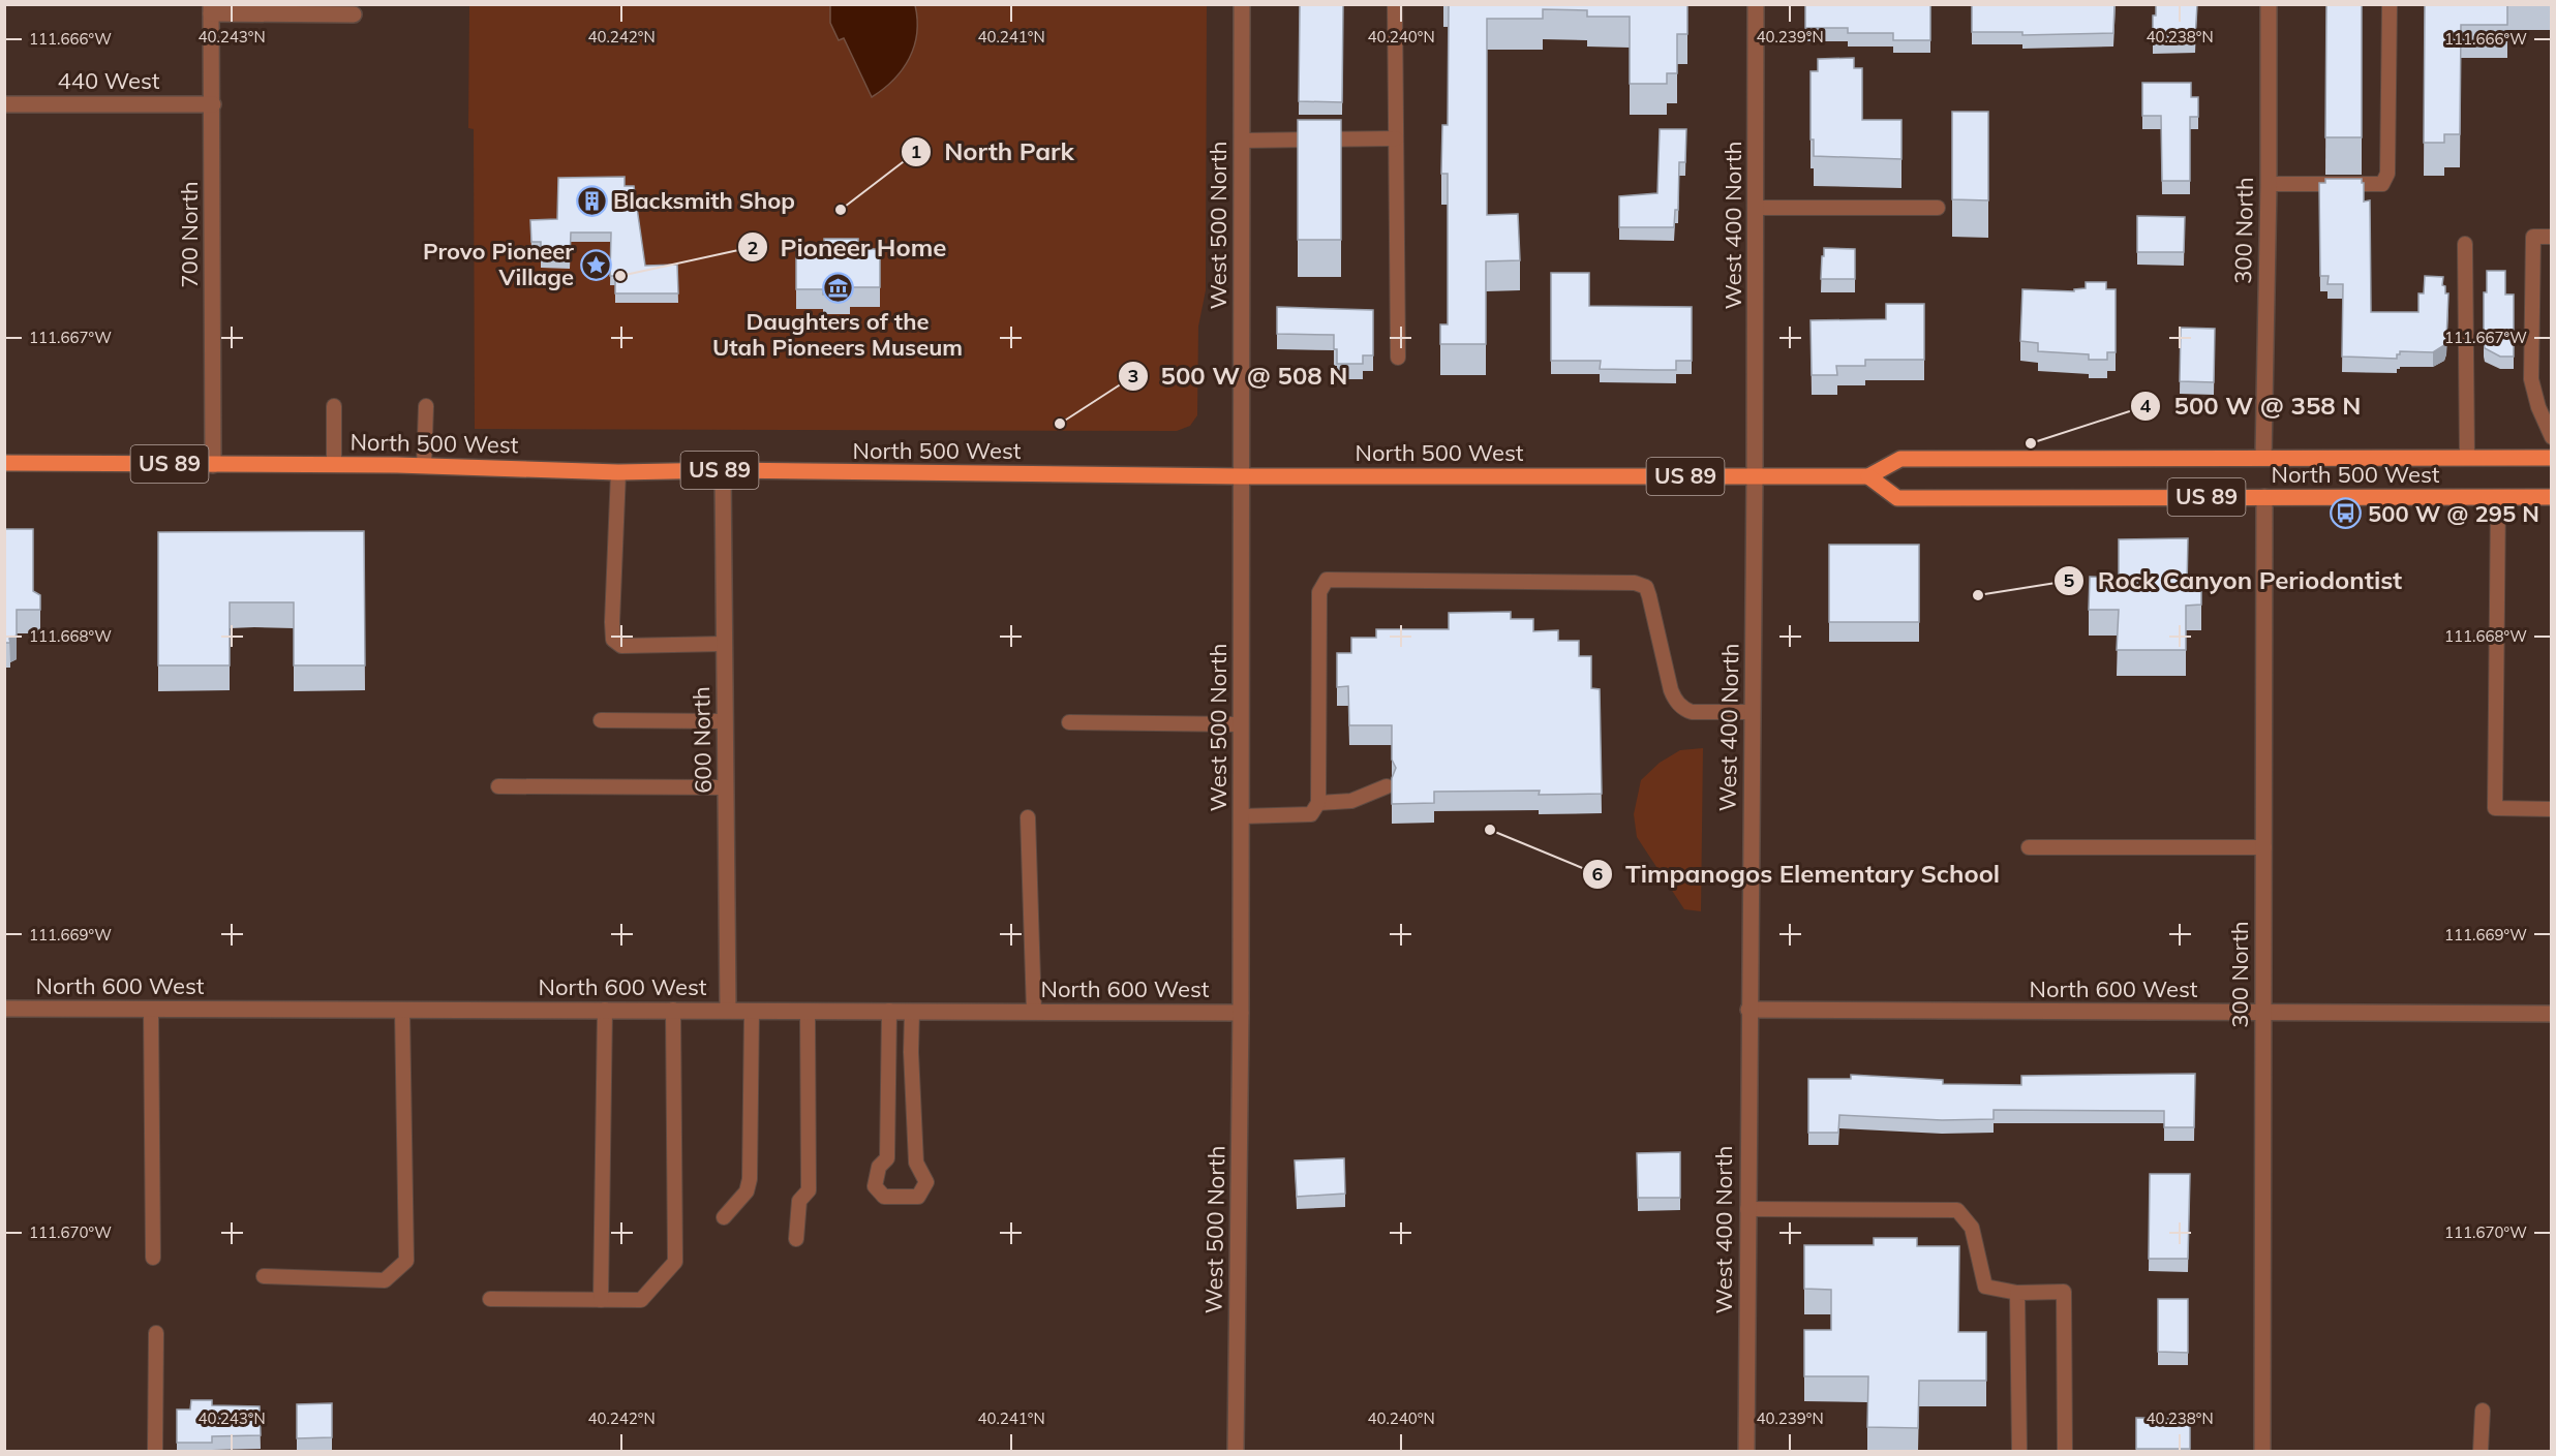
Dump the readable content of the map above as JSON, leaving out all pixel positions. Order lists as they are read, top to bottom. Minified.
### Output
{"streets":{"main road":["North 500 West","US 89"],"street":["440 West","West 500 North","West 400 North","300 North","700 North","600 North","North 600 West"]},"crossings":[["440 West","700 North"],["West 500 North","North 500 West"],["West 500 North","North 600 West"],["West 400 North","North 500 West"],["West 400 North","North 600 West"],["300 North","North 500 West"],["300 North","North 600 West"],["700 North","North 500 West"],["North 500 West","600 North"],["600 North","North 600 West"]],"places":{"building":["Blacksmith Shop"],"other":["North Park","Pioneer Home","500 W @ 508 N","500 W @ 358 N","Rock Canyon Periodontist","Timpanogos Elementary School"],"place":["Provo Pioneer Village"],"museum":["Daughters of the Utah Pioneers Museum"],"bus stop":["500 W @ 295 N"]},"coordinates":["40.243°N","40.242°N","40.241°N","40.240°N","40.239°N","40.238°N","111.666°W","111.667°W","111.668°W","111.669°W","111.670°W"]}
